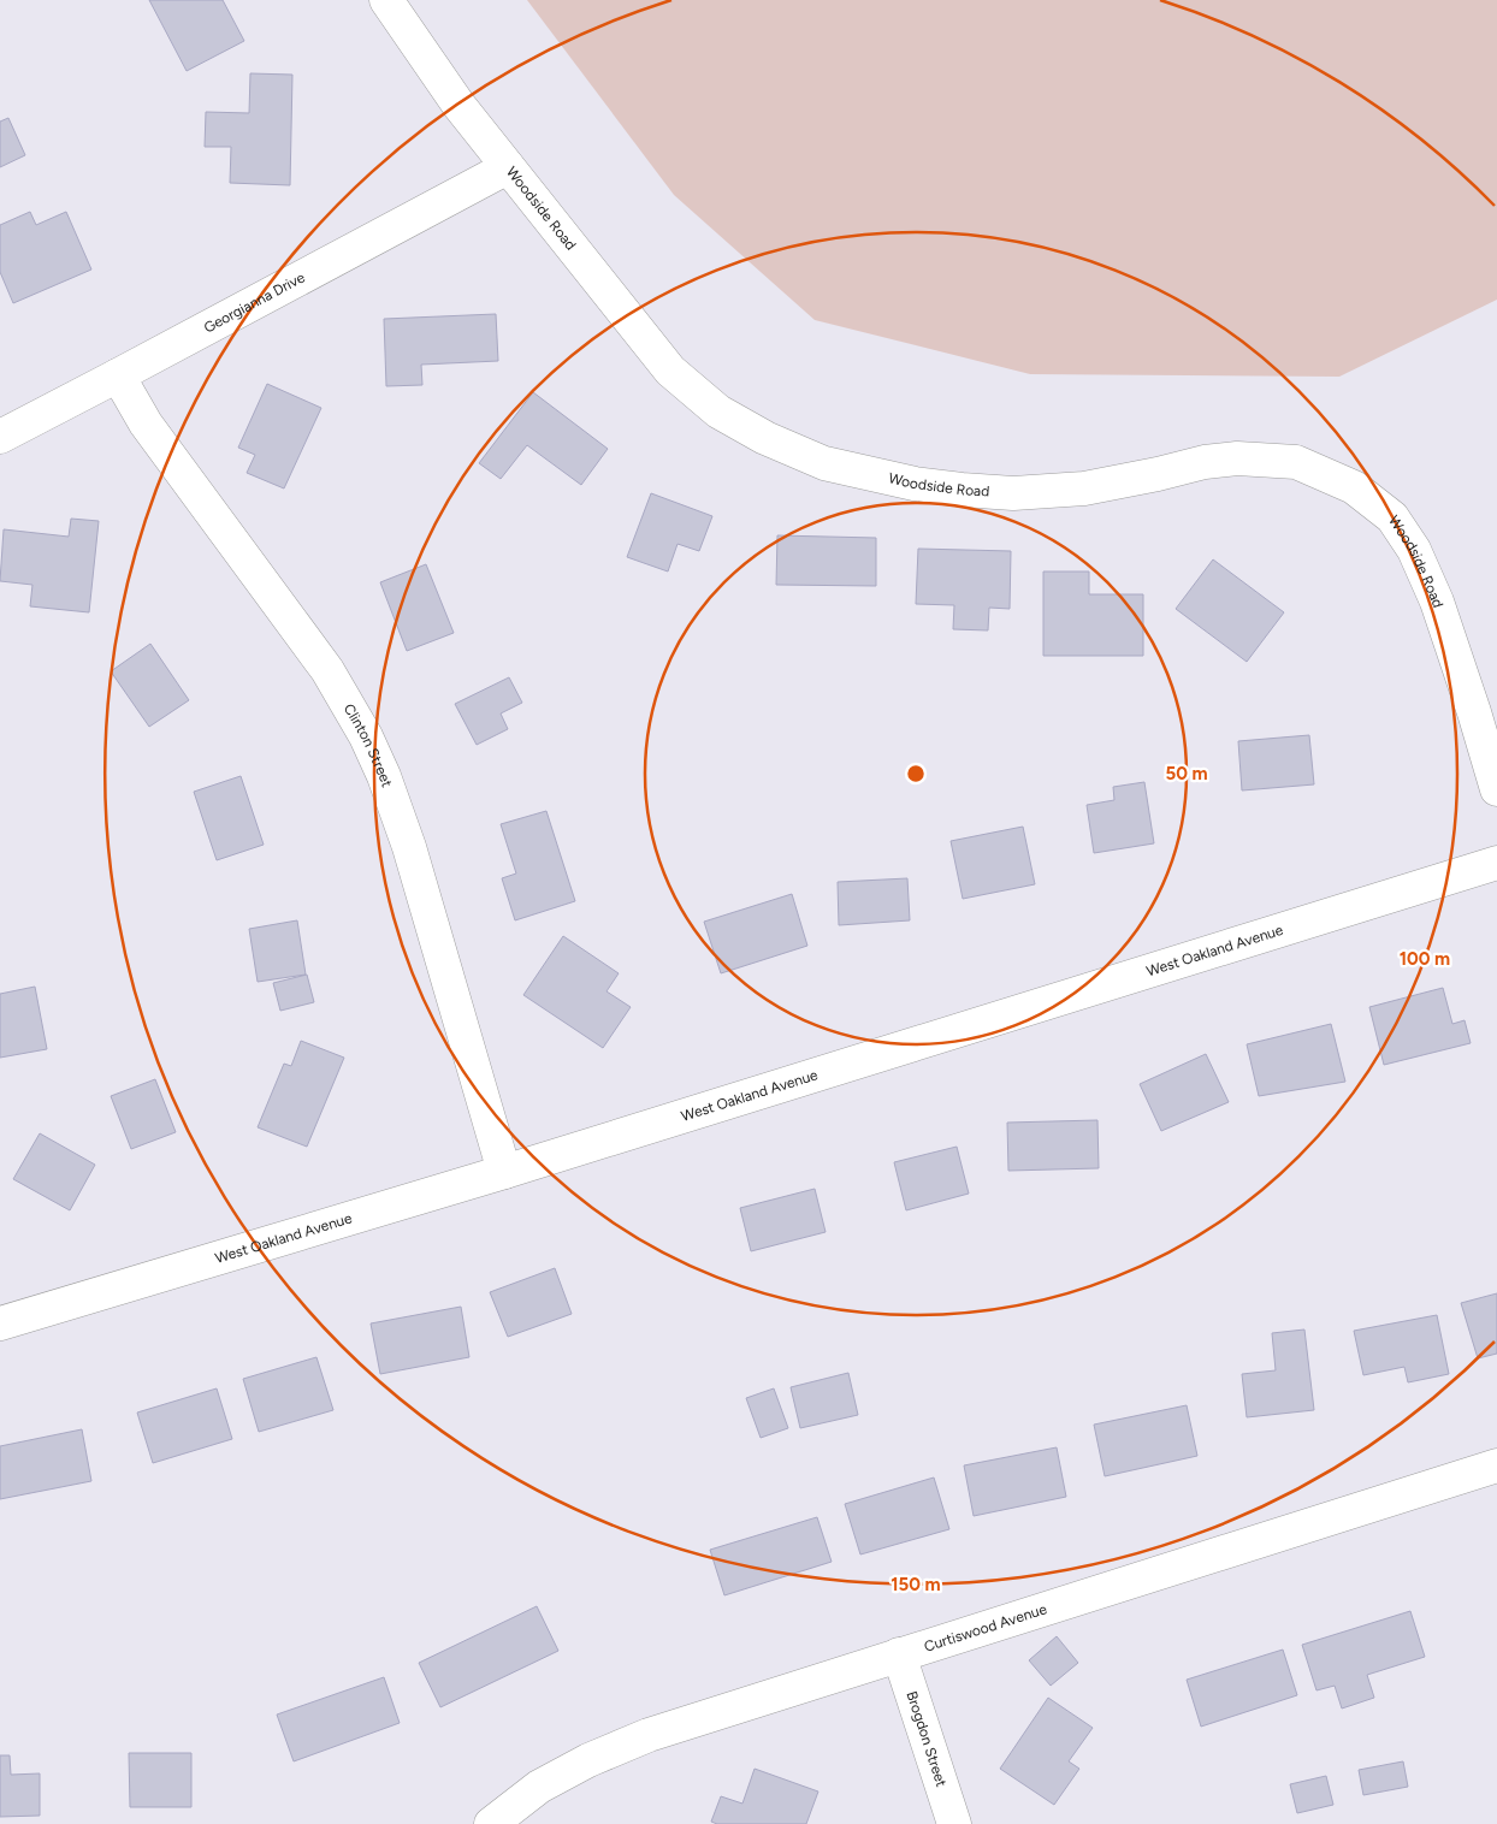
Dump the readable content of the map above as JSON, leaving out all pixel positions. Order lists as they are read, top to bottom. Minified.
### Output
{"streets":{"street":["Woodside Road","Georgianna Drive","Clinton Street","West Oakland Avenue","Curtiswood Avenue","Brogdon Street"]},"crossings":[["Woodside Road","Georgianna Drive"],["Georgianna Drive","Clinton Street"],["Clinton Street","West Oakland Avenue"],["Curtiswood Avenue","Brogdon Street"]],"rings":["50 m","100 m","150 m"]}
